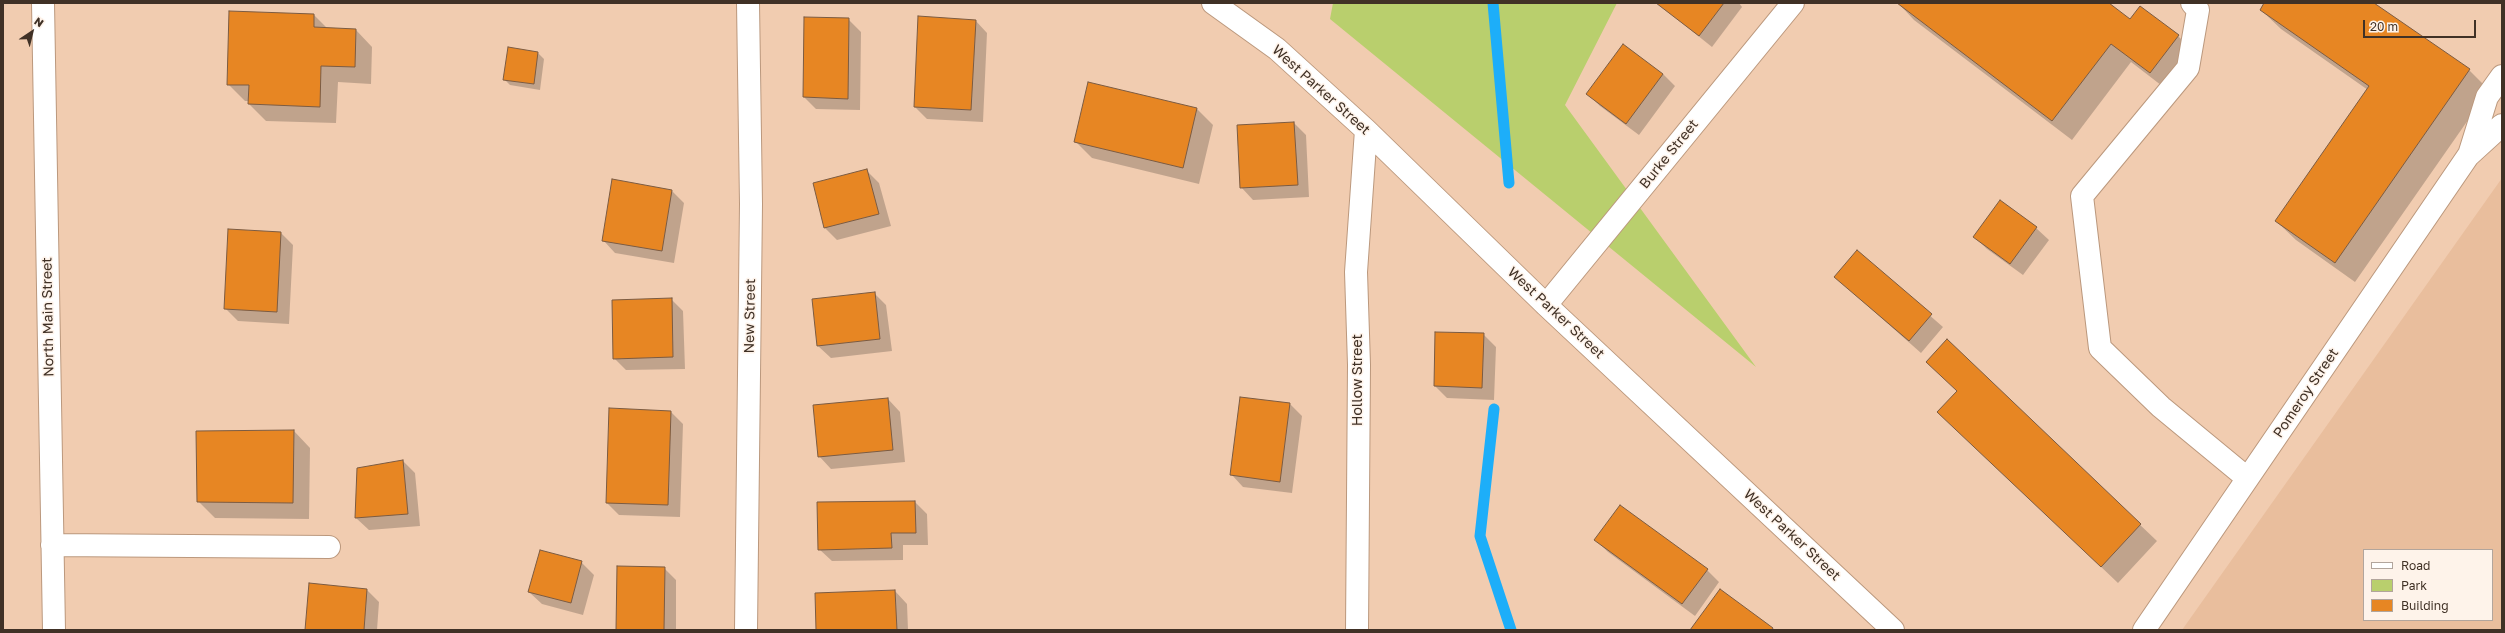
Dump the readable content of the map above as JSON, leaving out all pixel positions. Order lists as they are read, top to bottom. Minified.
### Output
{"streets":{"street":["West Parker Street","Burke Street","New Street","North Main Street","Hollow Street","Pomeroy Street"]},"crossings":[["West Parker Street","Burke Street"],["West Parker Street","Hollow Street"]],"legend":["Road","Park","Building"],"scale_bar":"20 m","north":"top right"}
